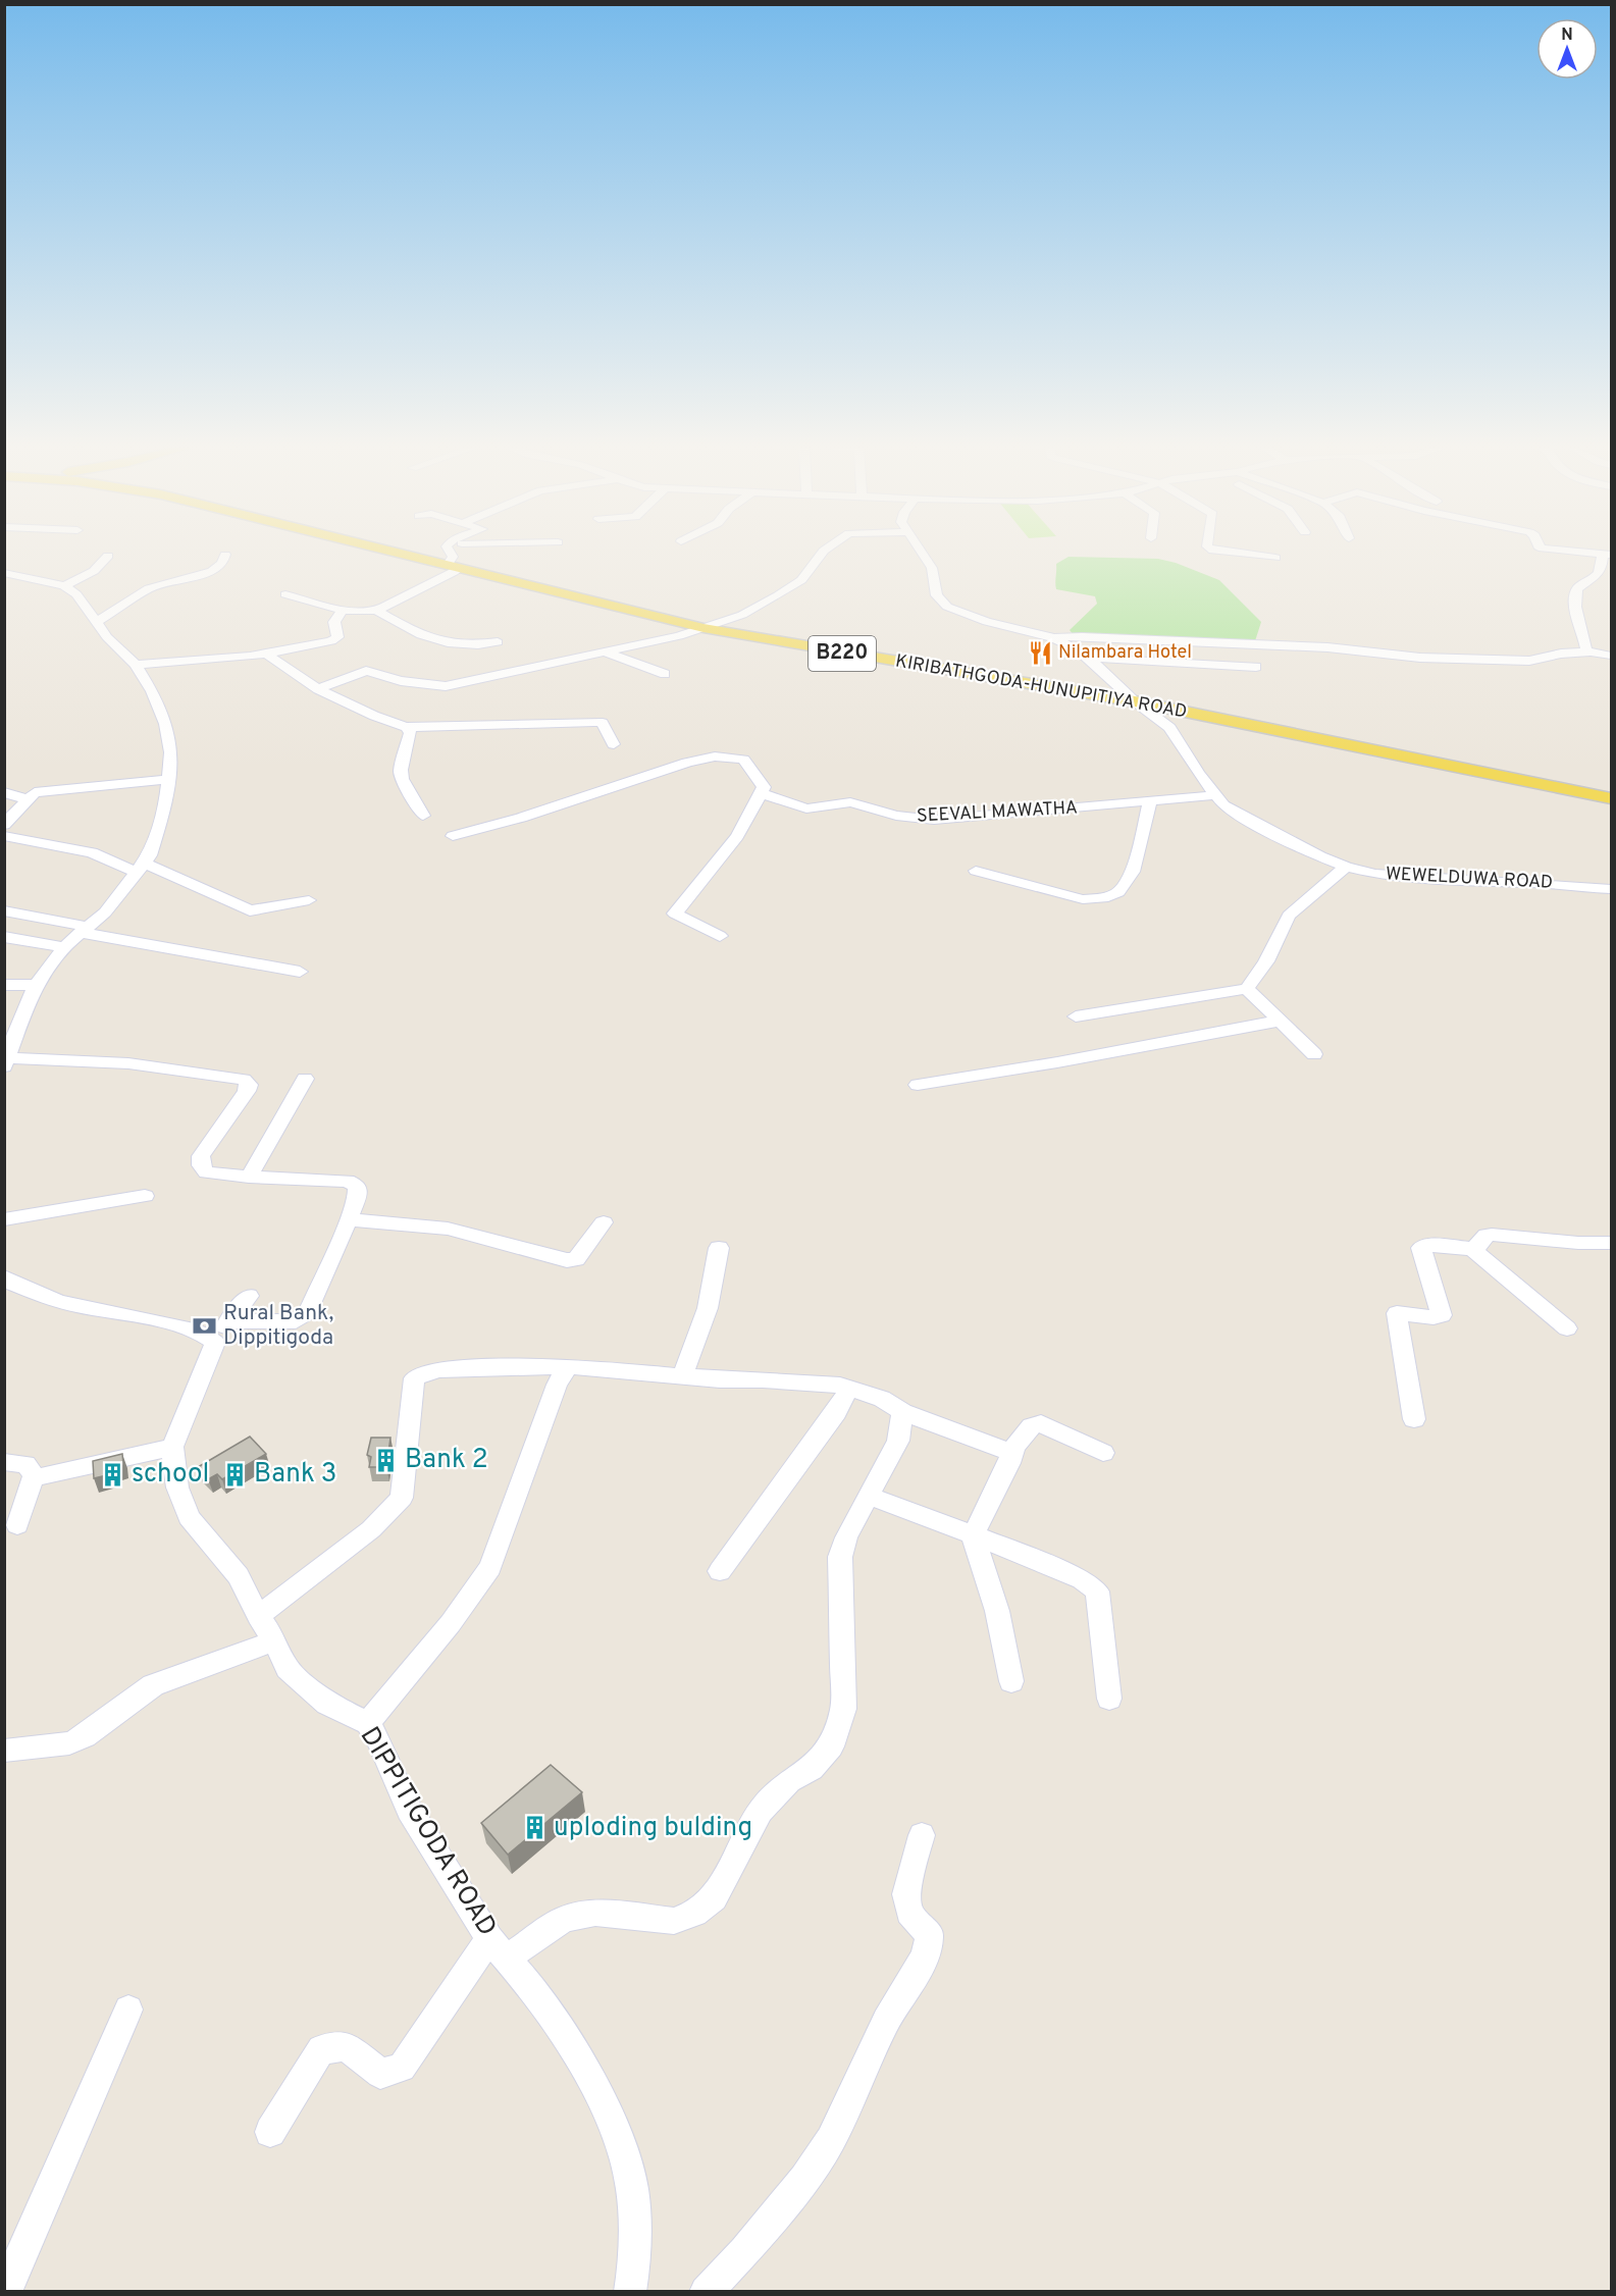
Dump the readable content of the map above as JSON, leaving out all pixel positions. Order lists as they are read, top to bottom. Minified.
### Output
{"streets":{"main road":["B220","KIRIBATHGODA-HUNUPITIYA ROAD"],"street":["SEEVALI MAWATHA","WEWELDUWA ROAD","DIPPITIGODA ROAD"]},"crossings":[["KIRIBATHGODA-HUNUPITIYA ROAD","WEWELDUWA ROAD"],["SEEVALI MAWATHA","WEWELDUWA ROAD"]],"places":{"restaurant":["Nilambara Hotel"],"bank":["Rural Bank, Dippitigoda"],"building":["Bank 2","school","Bank 3","uploding bulding"]},"north":"top"}
